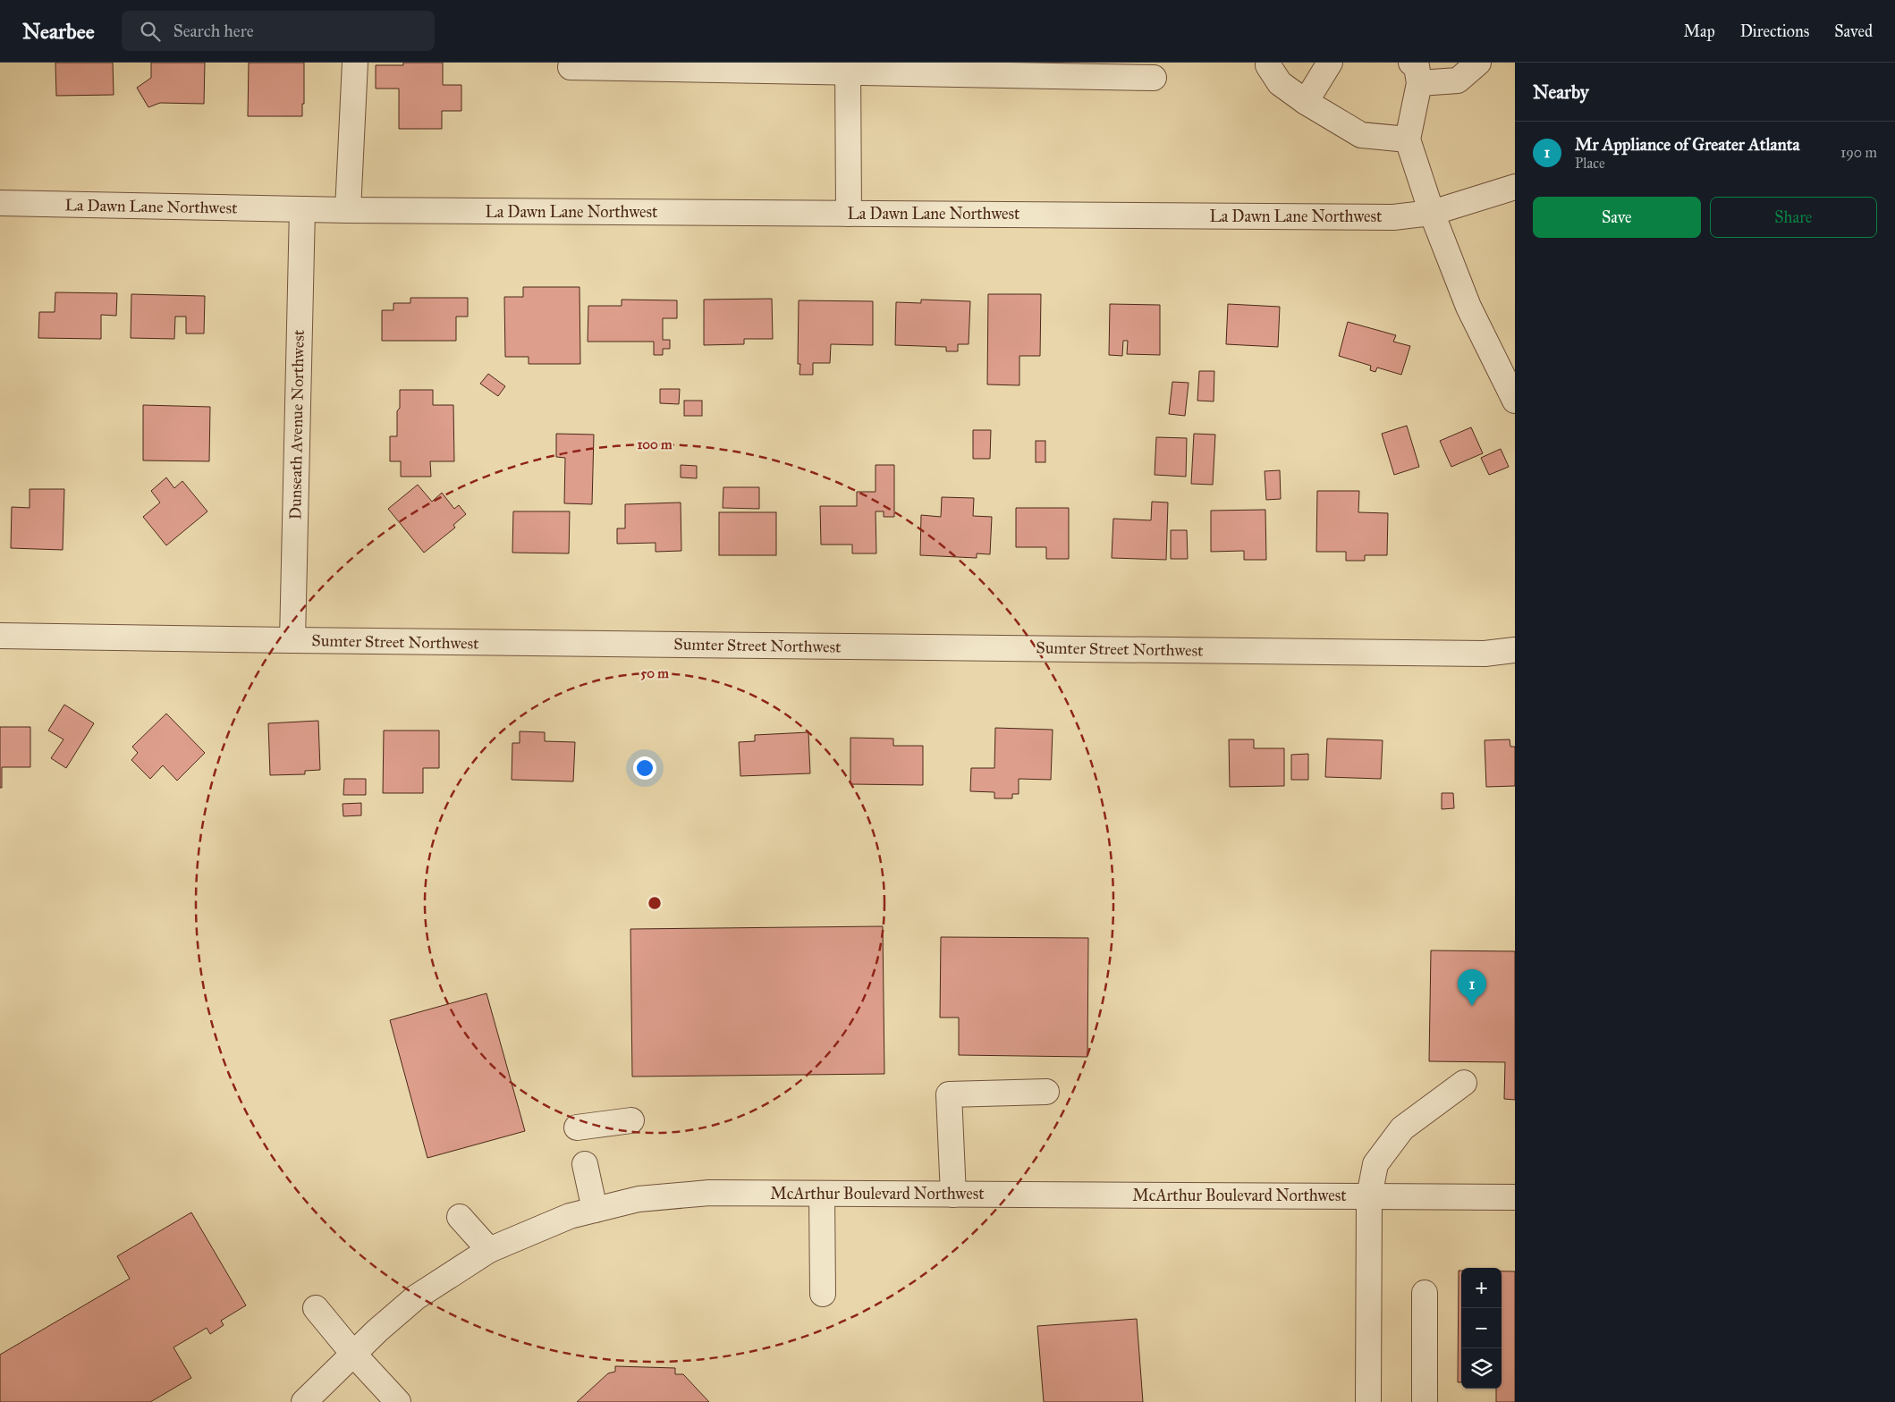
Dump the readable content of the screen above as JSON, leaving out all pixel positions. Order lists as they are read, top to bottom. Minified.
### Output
{"streets":{"street":["La Dawn Lane Northwest","Dunseath Avenue Northwest","Sumter Street Northwest","McArthur Boulevard Northwest"]},"crossings":[["La Dawn Lane Northwest","Dunseath Avenue Northwest"],["Dunseath Avenue Northwest","Sumter Street Northwest"]],"page":{"header":"Nearbee","search":"Search here","nav":["Map","Directions","Saved"],"heading":"Nearby","list":[{"mark":"1","name":"Mr Appliance of Greater Atlanta","note":"Place","value":"190 m"}],"buttons":["Save","Share"],"pins":"1","map_buttons":["+","−"]},"rings":["100 m","50 m"]}
